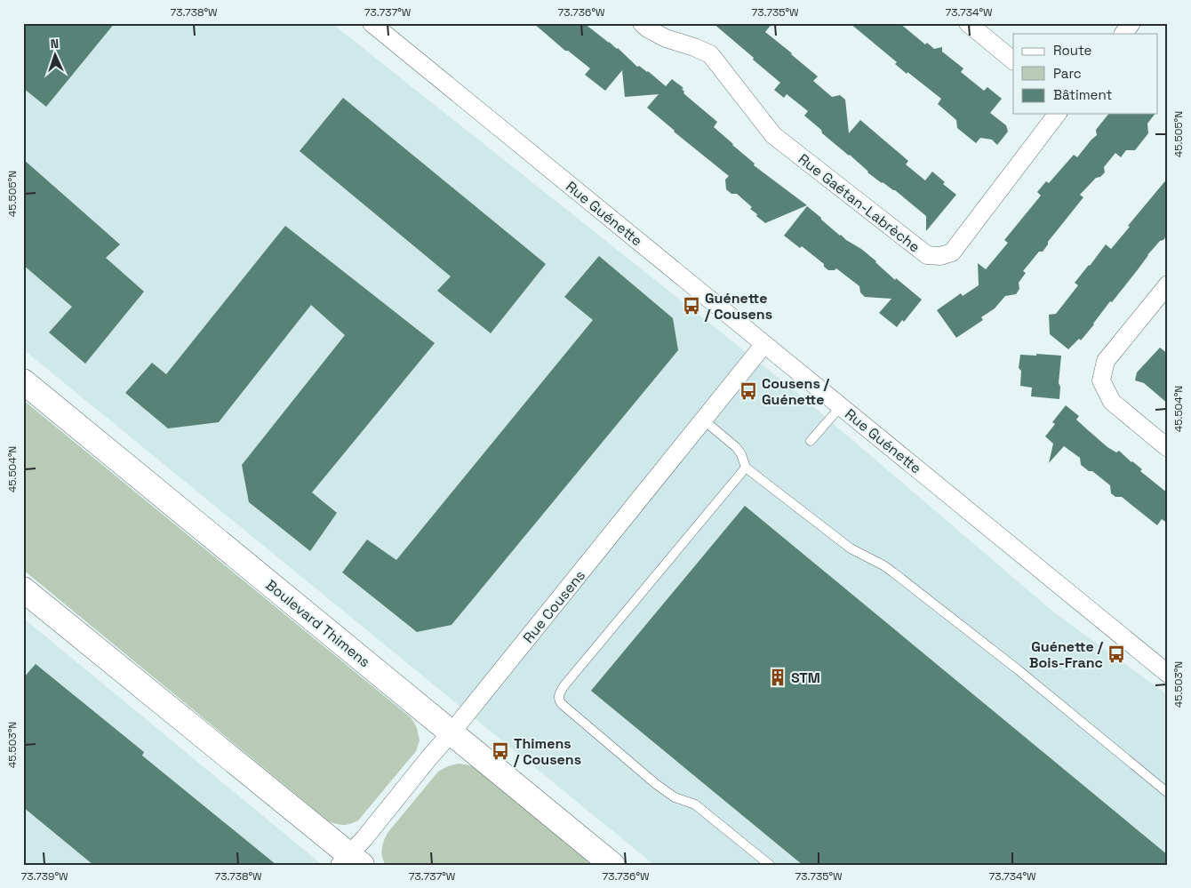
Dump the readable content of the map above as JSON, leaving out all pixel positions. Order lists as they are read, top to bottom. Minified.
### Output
{"streets":{"street":["Rue Gaétan-Labrèche","Rue Guénette","Rue Cousens","Boulevard Thimens"]},"crossings":[["Rue Guénette","Rue Cousens"],["Rue Cousens","Boulevard Thimens"]],"places":{"bus stop":["Guénette / Cousens","Cousens / Guénette","Guénette / Bois-Franc","Thimens / Cousens"],"building":["STM"]},"legend":["Route","Parc","Bâtiment"],"north":"top","coordinates":["73.738°W","73.737°W","73.736°W","73.735°W","73.734°W","45.505°N","45.504°N","45.503°N","73.739°W"]}
